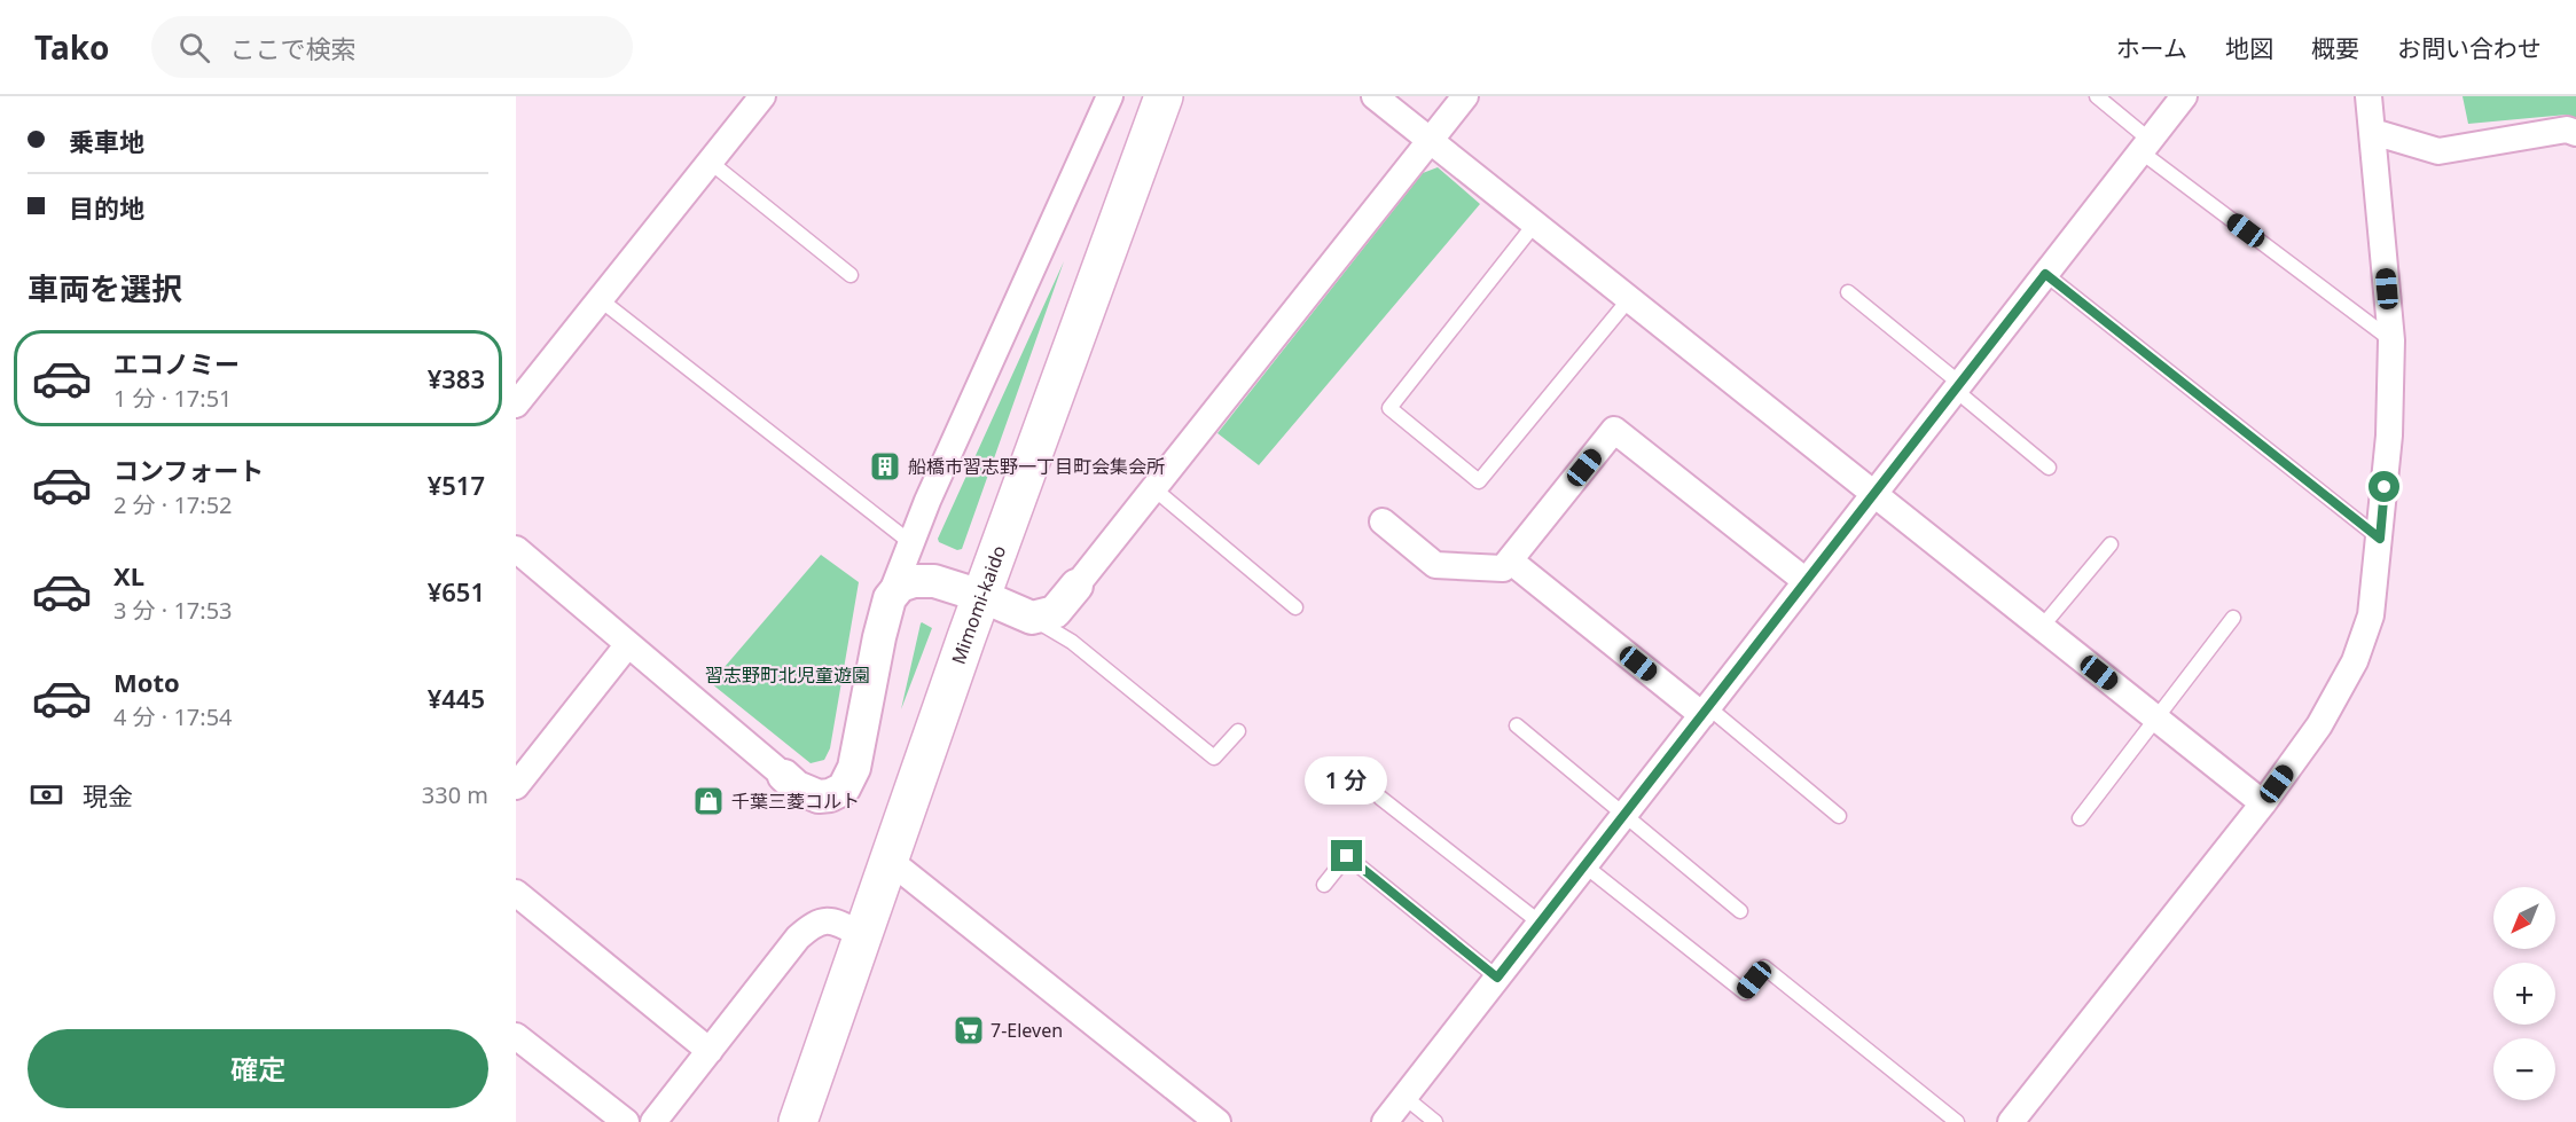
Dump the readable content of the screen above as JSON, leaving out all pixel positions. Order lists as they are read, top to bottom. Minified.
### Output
{"streets":{"main road":["Mimomi-kaido"]},"parks":["習志野町北児童遊園"],"places":{"building":["船橋市習志野一丁目町会集会所"],"shop":["千葉三菱コルト"],"supermarket":["7-Eleven"]},"north":"bottom left","page":{"header":"Tako","search":"ここで検索","nav":["ホーム","地図","概要","お問い合わせ"],"banner":["乗車地","目的地"],"heading":"車両を選択","list":[{"name":"エコノミー","note":"1 分 · 17:51","value":"¥383"},{"name":"コンフォート","note":"2 分 · 17:52","value":"¥517"},{"name":"XL","note":"3 分 · 17:53","value":"¥651"},{"name":"Moto","note":"4 分 · 17:54","value":"¥445"}],"pay":["現金","330 m"],"bubble":"1 分","map_buttons":["+","−"],"buttons":"確定"}}
